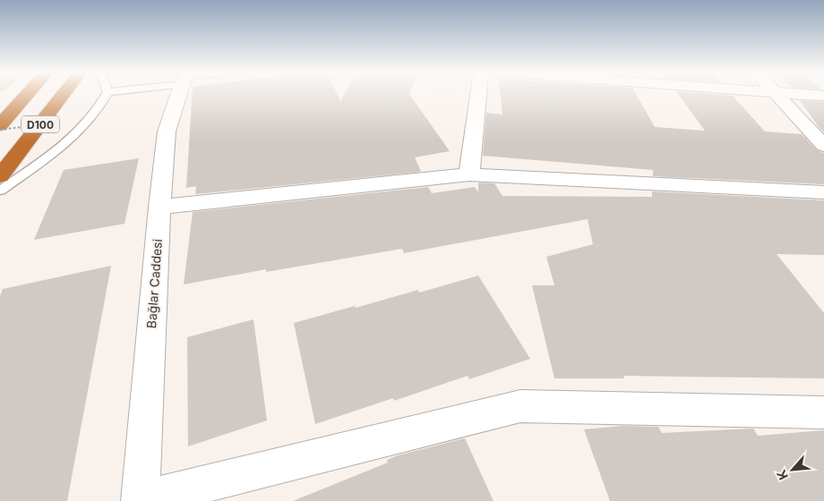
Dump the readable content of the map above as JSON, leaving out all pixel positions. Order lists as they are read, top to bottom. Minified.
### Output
{"streets":{"highway":["D100"],"street":["Bağlar Caddesi"]},"north":"bottom left"}
